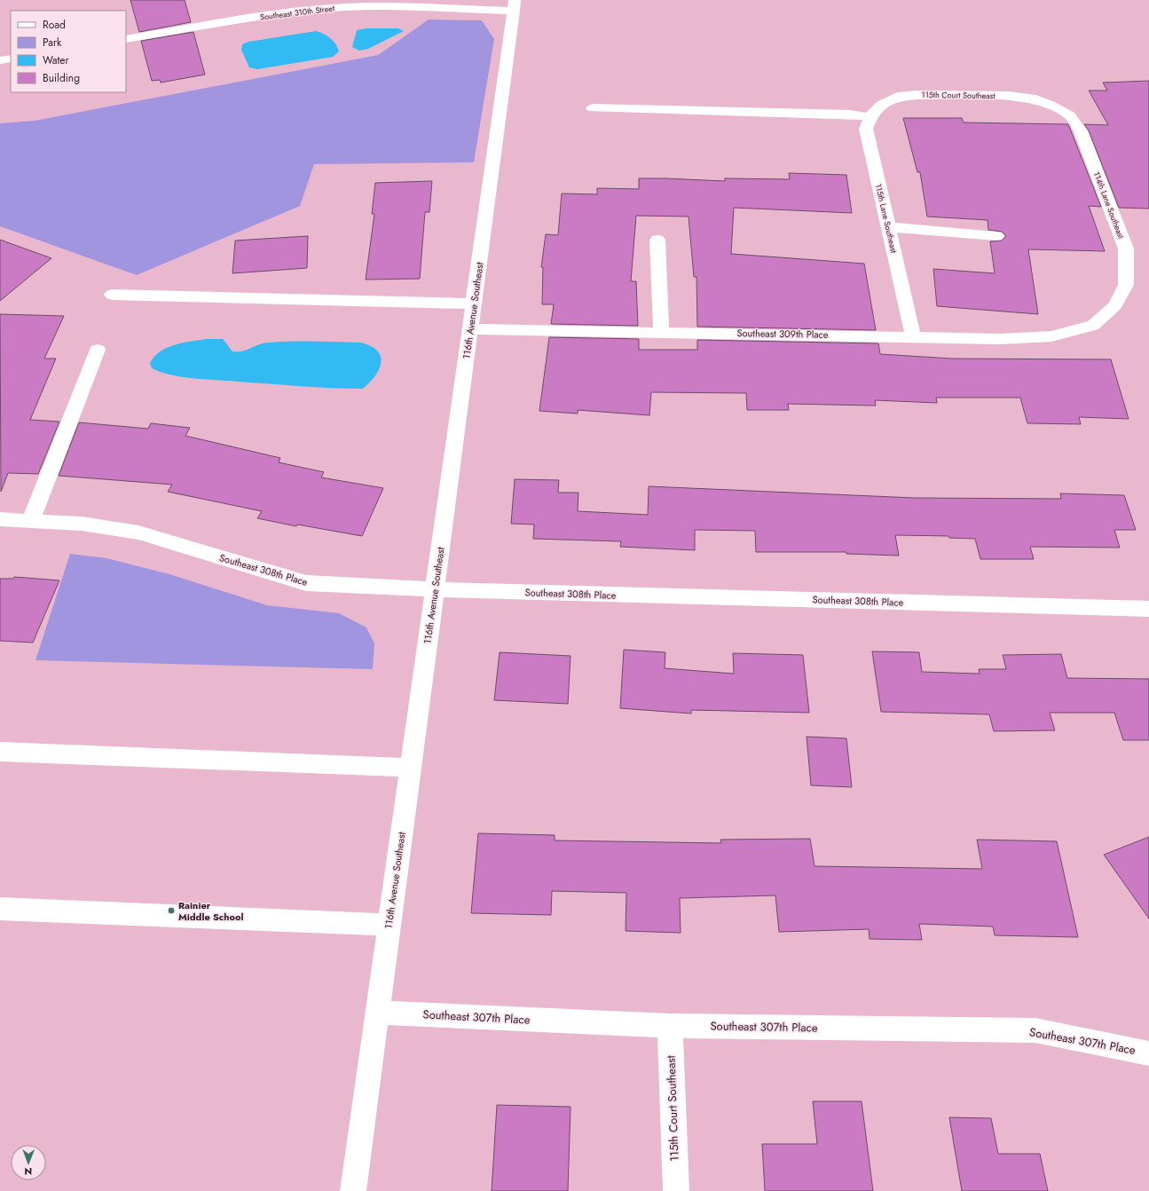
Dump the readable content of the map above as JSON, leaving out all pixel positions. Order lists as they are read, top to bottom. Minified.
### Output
{"streets":{"street":["Southeast 310th Street","115th Court Southeast","114th Lane Southeast","115th Lane Southeast","116th Avenue Southeast","Southeast 309th Place","Southeast 308th Place","Southeast 307th Place"]},"crossings":[["Southeast 310th Street","116th Avenue Southeast"],["115th Court Southeast","114th Lane Southeast"],["115th Court Southeast","115th Lane Southeast"],["115th Court Southeast","Southeast 307th Place"],["114th Lane Southeast","Southeast 309th Place"],["115th Lane Southeast","Southeast 309th Place"],["116th Avenue Southeast","Southeast 309th Place"],["116th Avenue Southeast","Southeast 308th Place"],["116th Avenue Southeast","Southeast 307th Place"]],"places":["Rainier Middle School"],"legend":["Road","Park","Water","Building"],"north":"bottom"}
